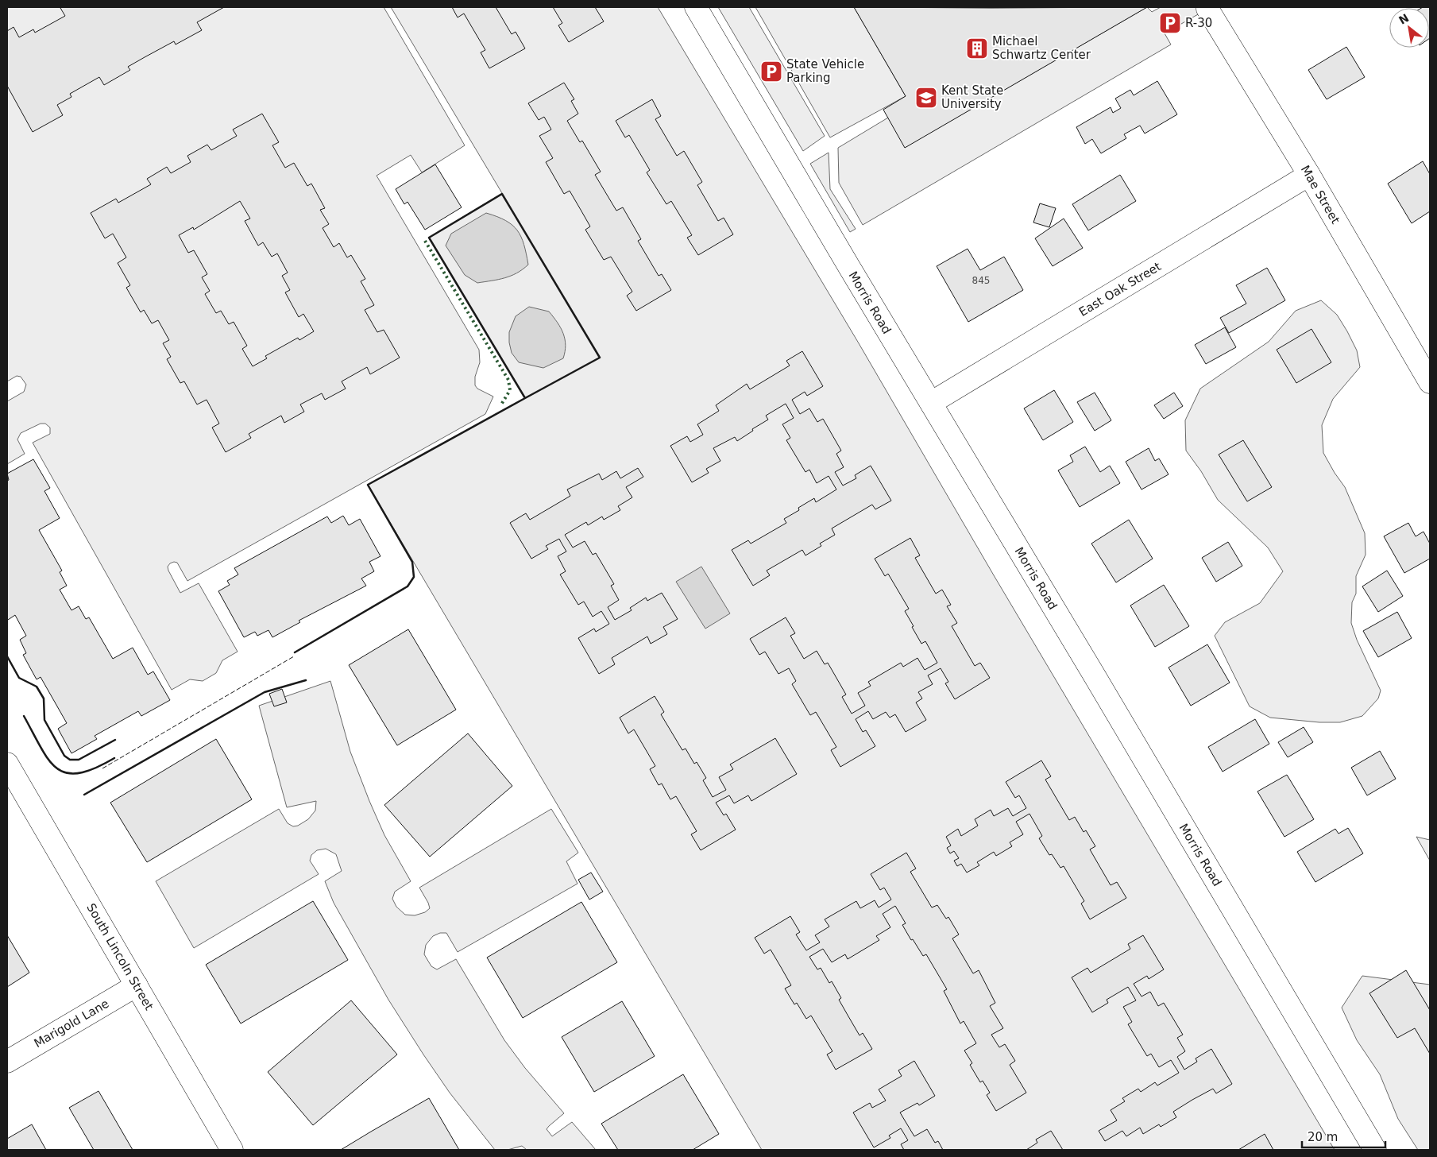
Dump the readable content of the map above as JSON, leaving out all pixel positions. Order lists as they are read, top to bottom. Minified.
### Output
{"streets":{"street":["Mae Street","East Oak Street","Morris Road","South Lincoln Street","Marigold Lane"]},"crossings":[["Mae Street","East Oak Street"],["East Oak Street","Morris Road"],["South Lincoln Street","Marigold Lane"]],"places":{"parking":["R-30","State Vehicle Parking"],"building":["Michael Schwartz Center"],"school or university":["Kent State University"]},"house_numbers":["845"],"scale_bar":"20 m","north":"top left"}
